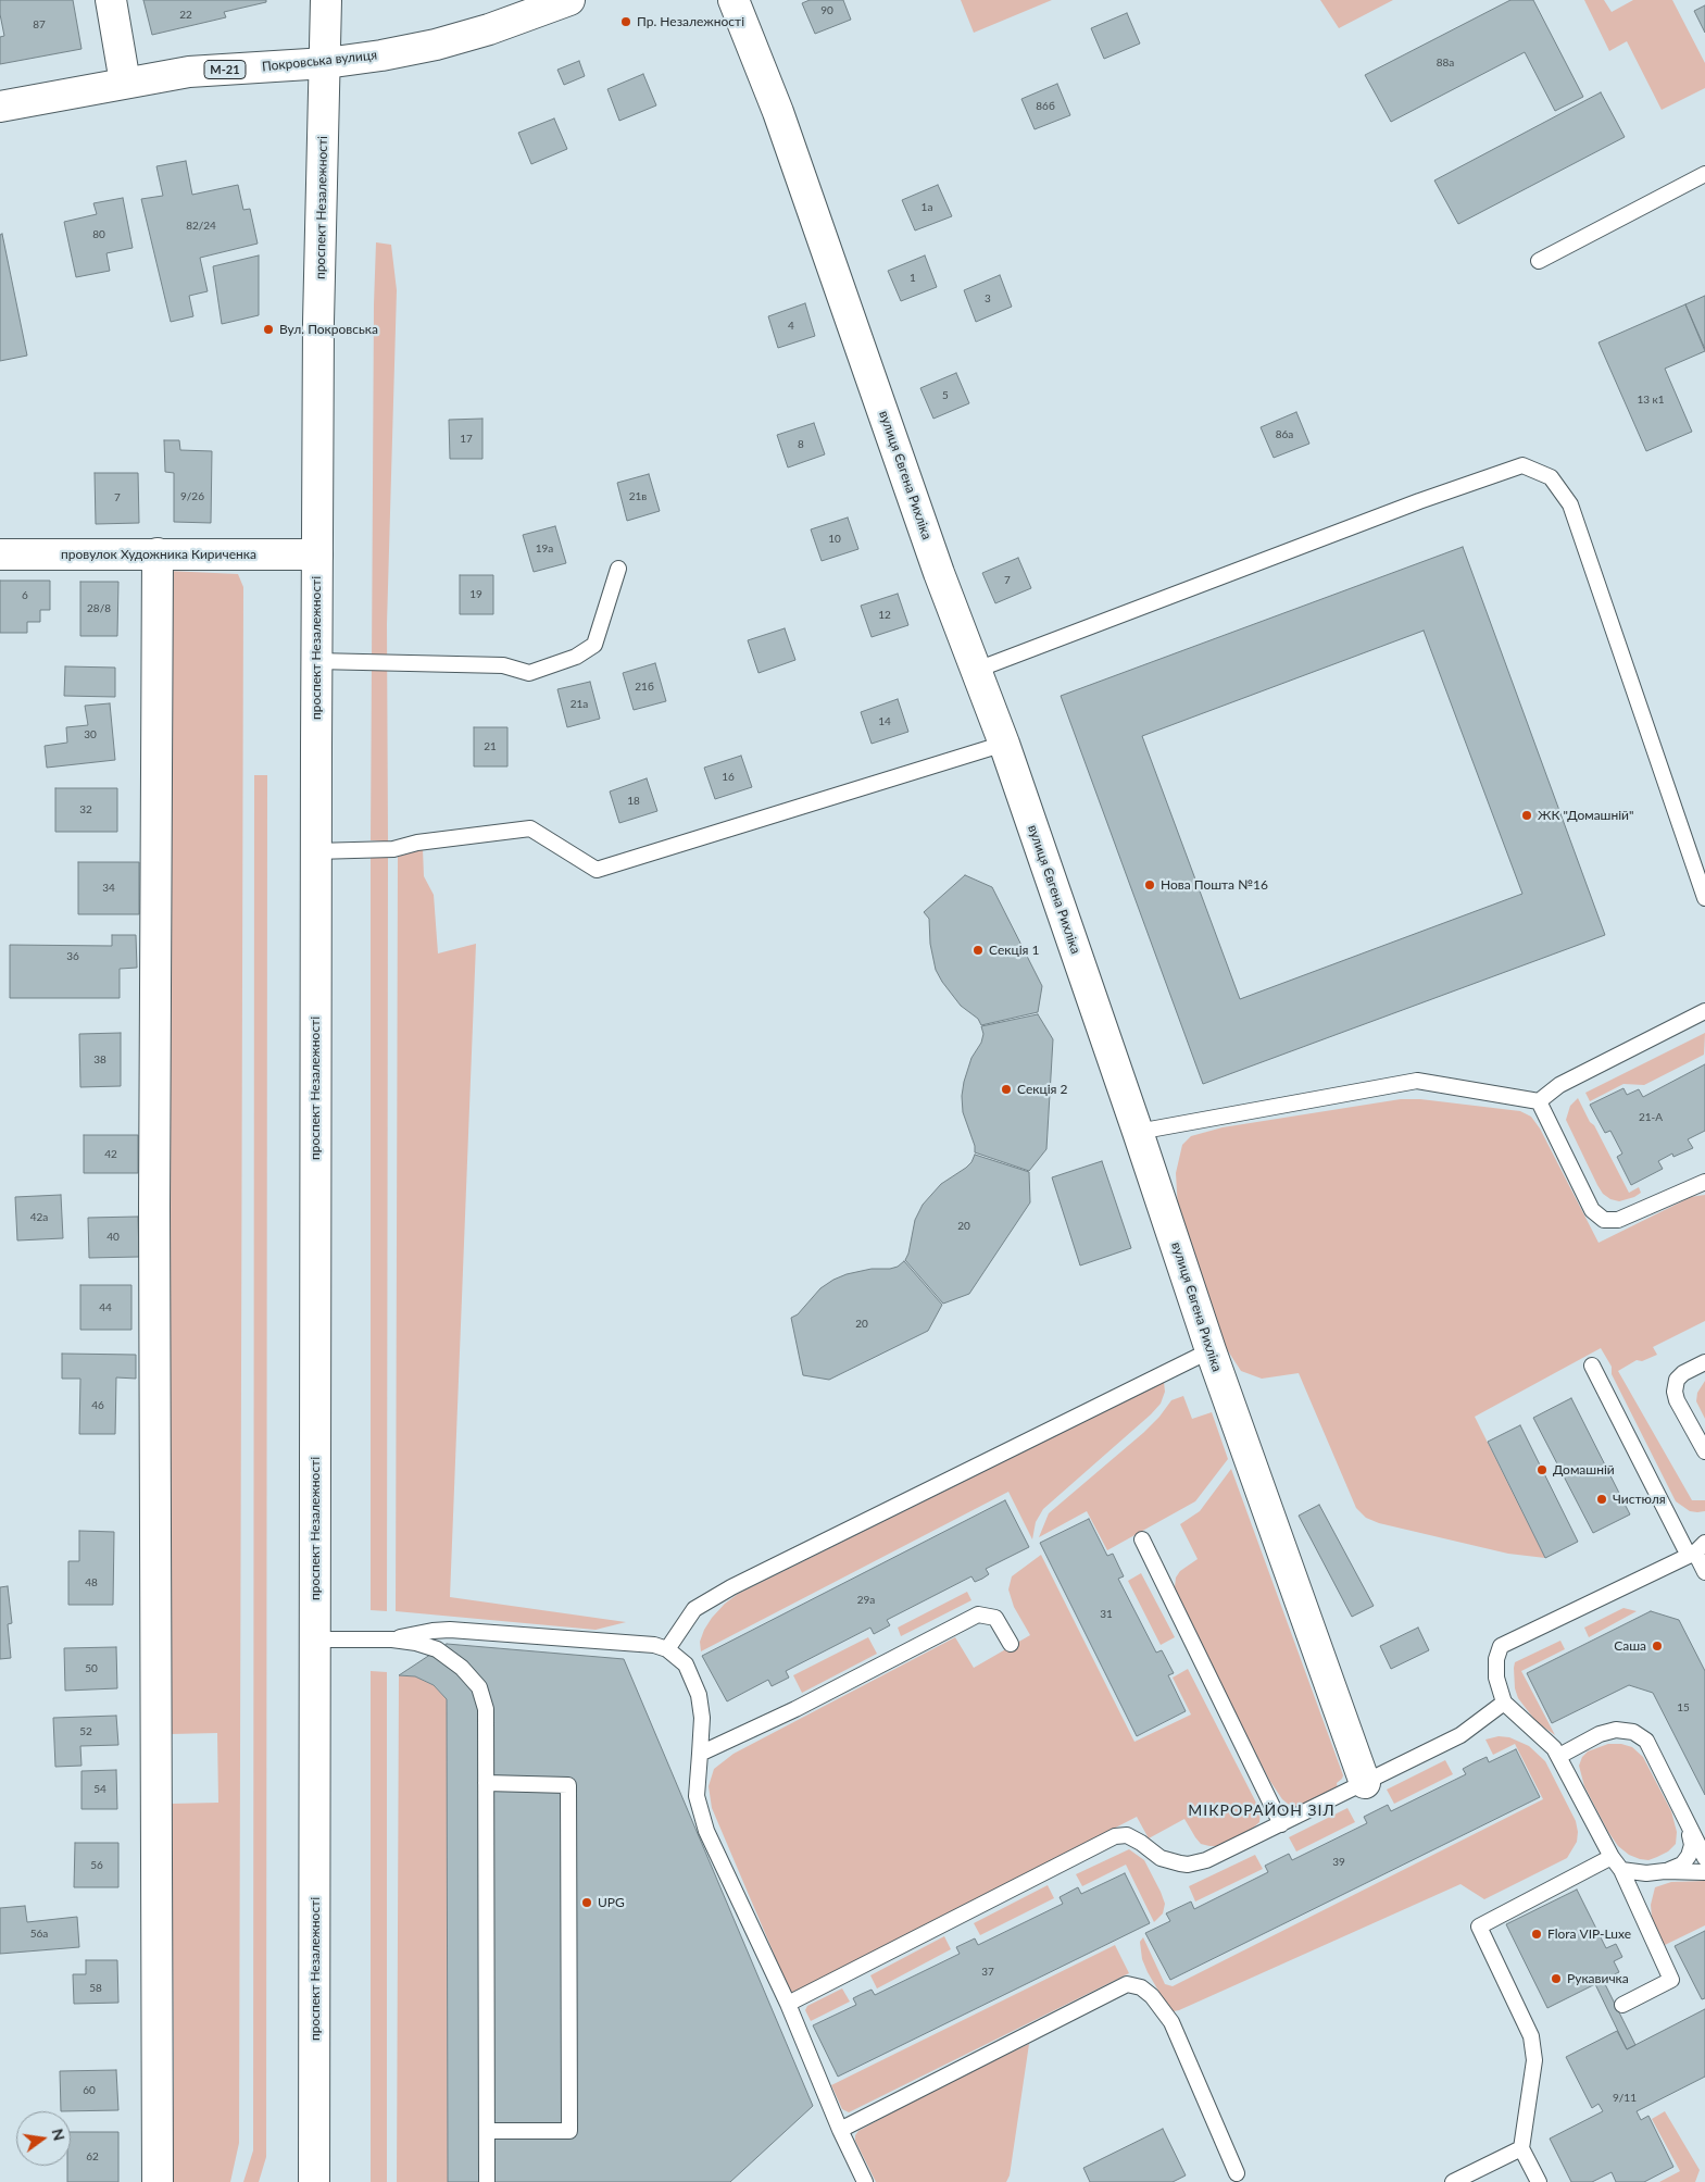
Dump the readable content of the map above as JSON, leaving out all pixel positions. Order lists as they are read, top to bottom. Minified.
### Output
{"streets":{"main road":["Покровська вулиця","М-21","проспект Незалежності","вулиця Євгена Рихліка","провулок Художника Кириченка"]},"crossings":[["Покровська вулиця","проспект Незалежності"],["проспект Незалежності","провулок Художника Кириченка"]],"districts":["МІКРОРАЙОН ЗІЛ"],"places":["Пр. Незалежності","Вул. Покровська","ЖК \"Домашній\"","Нова Пошта №16","Секція 1","Секція 2","Домашній","Чистюля","Саша","UPG","Flora VIP-Luxe","Рукавичка"],"house_numbers":["90","22","87","88а","86б","1а","82/24","80","1","3","4","5","13 к1","86а","17","8","9/26","21в","7","10","19а","7","19","6","28/8","12","21б","21а","14","30","21","16","18","32","34","36","38","21-А","42","42а","20","40","44","20","46","48","29а","31","50","15","52","54","39","56","56а","37","58","60","9/11","62"],"north":"right"}
